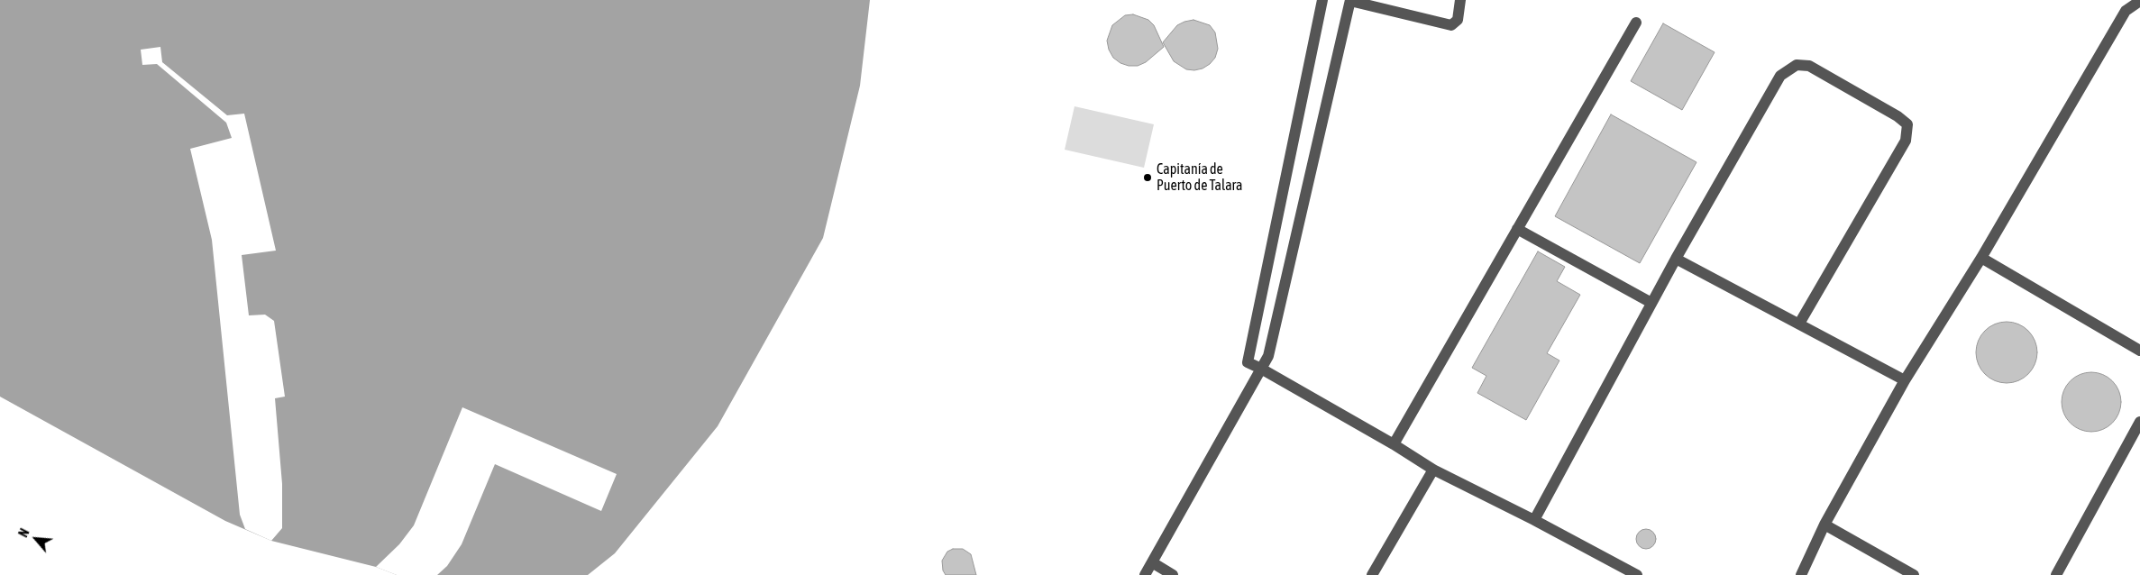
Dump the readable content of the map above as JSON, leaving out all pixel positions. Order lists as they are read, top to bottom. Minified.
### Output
{"places":["Capitanía de Puerto de Talara"],"north":"top left"}
